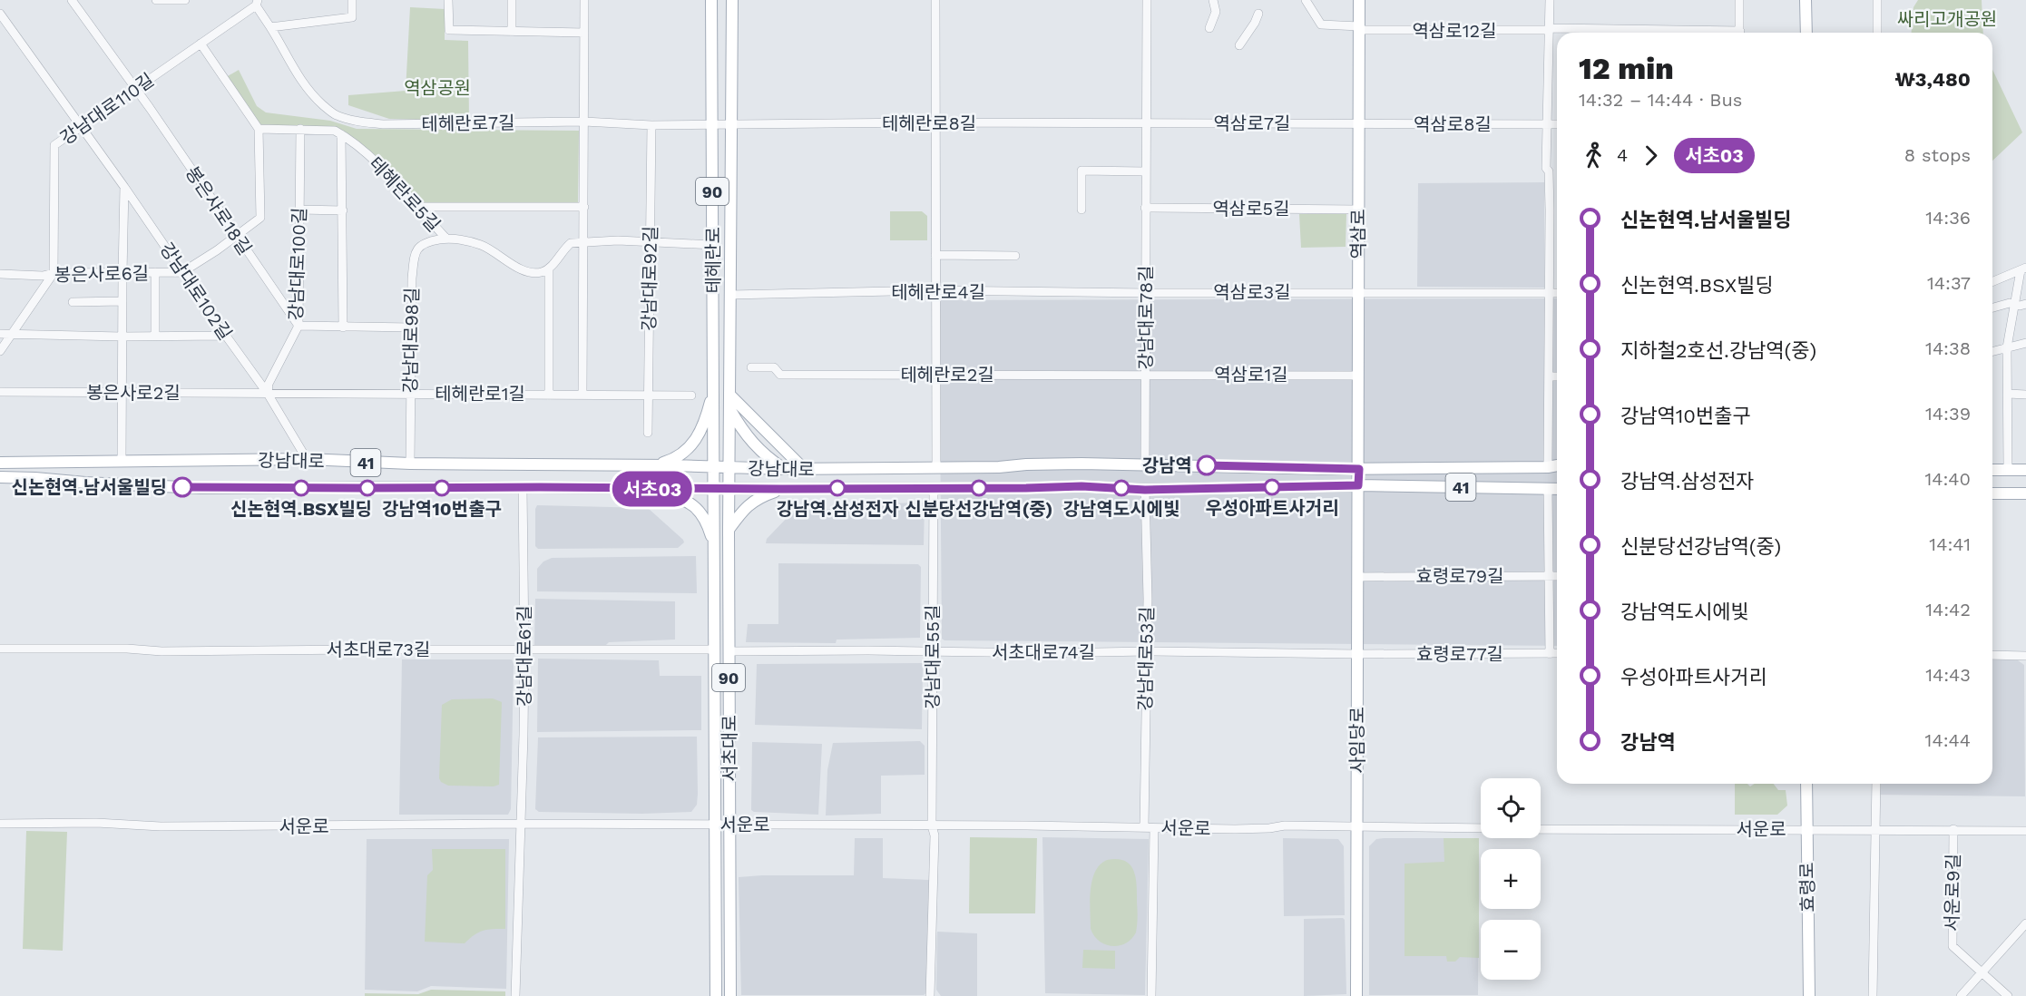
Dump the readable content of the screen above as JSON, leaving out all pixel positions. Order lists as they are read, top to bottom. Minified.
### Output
{"streets":{"main road":["90","역삼로","테헤란로","강남대로","41","사임당로","서초대로","효령로"],"street":["역삼로12길","강남대로110길","테헤란로7길","테헤란로8길","역삼로7길","역삼로8길","테헤란로5길","역삼로5길","봉은사로18길","강남대로100길","봉은사로6길","강남대로92길","강남대로102길","테헤란로4길","역삼로3길","강남대로78길","강남대로98길","테헤란로2길","역삼로1길","봉은사로2길","테헤란로1길","효령로79길","서초대로73길","서초대로74길","효령로77길","강남대로61길","강남대로55길","강남대로53길","서운로","서운로9길"]},"crossings":[["역삼로12길","역삼로"],["강남대로110길","테헤란로7길"],["강남대로110길","봉은사로18길"],["강남대로110길","봉은사로6길"],["강남대로110길","강남대로102길"],["테헤란로7길","테헤란로8길"],["테헤란로7길","테헤란로"],["테헤란로7길","강남대로92길"],["테헤란로8길","역삼로7길"],["테헤란로8길","테헤란로"],["테헤란로8길","강남대로78길"],["역삼로7길","역삼로8길"],["역삼로7길","역삼로"],["역삼로7길","강남대로78길"],["역삼로8길","역삼로"],["테헤란로5길","강남대로100길"],["테헤란로5길","강남대로98길"],["역삼로5길","역삼로"],["역삼로5길","강남대로78길"],["봉은사로18길","강남대로100길"],["역삼로","역삼로3길"],["역삼로","역삼로1길"],["역삼로","강남대로"],["역삼로","사임당로"],["테헤란로","테헤란로4길"],["테헤란로","강남대로"],["테헤란로","서초대로"],["강남대로100길","강남대로102길"],["강남대로100길","봉은사로2길"],["강남대로100길","테헤란로1길"],["봉은사로6길","강남대로102길"],["강남대로92길","테헤란로1길"],["강남대로102길","봉은사로2길"],["강남대로102길","테헤란로1길"],["강남대로102길","강남대로"],["테헤란로4길","역삼로3길"],["테헤란로4길","강남대로78길"],["역삼로3길","강남대로78길"],["강남대로78길","테헤란로2길"],["강남대로78길","역삼로1길"],["강남대로78길","강남대로"],["강남대로98길","테헤란로1길"],["강남대로98길","강남대로"],["테헤란로2길","역삼로1길"],["봉은사로2길","테헤란로1길"],["강남대로","강남대로61길"],["강남대로","강남대로55길"],["강남대로","강남대로53길"],["강남대로","사임당로"],["강남대로","서초대로"],["효령로79길","사임당로"],["서초대로73길","강남대로61길"],["서초대로73길","서초대로"],["서초대로74길","효령로77길"],["서초대로74길","강남대로55길"],["서초대로74길","강남대로53길"],["서초대로74길","사임당로"],["서초대로74길","서초대로"],["효령로77길","사임당로"],["강남대로61길","서운로"],["강남대로55길","서운로"],["강남대로53길","서운로"],["사임당로","서운로"],["서초대로","서운로"],["서운로","효령로"],["서운로","서운로9길"]],"parks":["싸리고개공원","역삼공원"],"places":["강남역","신논현역.남서울빌딩","우성아파트사거리","신논현역.BSX빌딩","강남역10번출구","강남역.삼성전자","신분당선강남역(중)","강남역도시에빛"],"lines":["bus line 서초03"],"page":{"on_map":"서초03","heading":["12 min","14:32 – 14:44 · Bus","₩3,480"],"legs":["4","서초03","8 stops"],"list":[{"name":"신논현역.남서울빌딩","value":"14:36"},{"name":"신논현역.BSX빌딩","value":"14:37"},{"name":"지하철2호선.강남역(중)","value":"14:38"},{"name":"강남역10번출구","value":"14:39"},{"name":"강남역.삼성전자","value":"14:40"},{"name":"신분당선강남역(중)","value":"14:41"},{"name":"강남역도시에빛","value":"14:42"},{"name":"우성아파트사거리","value":"14:43"},{"name":"강남역","value":"14:44"}],"map_buttons":["+","−"]}}
